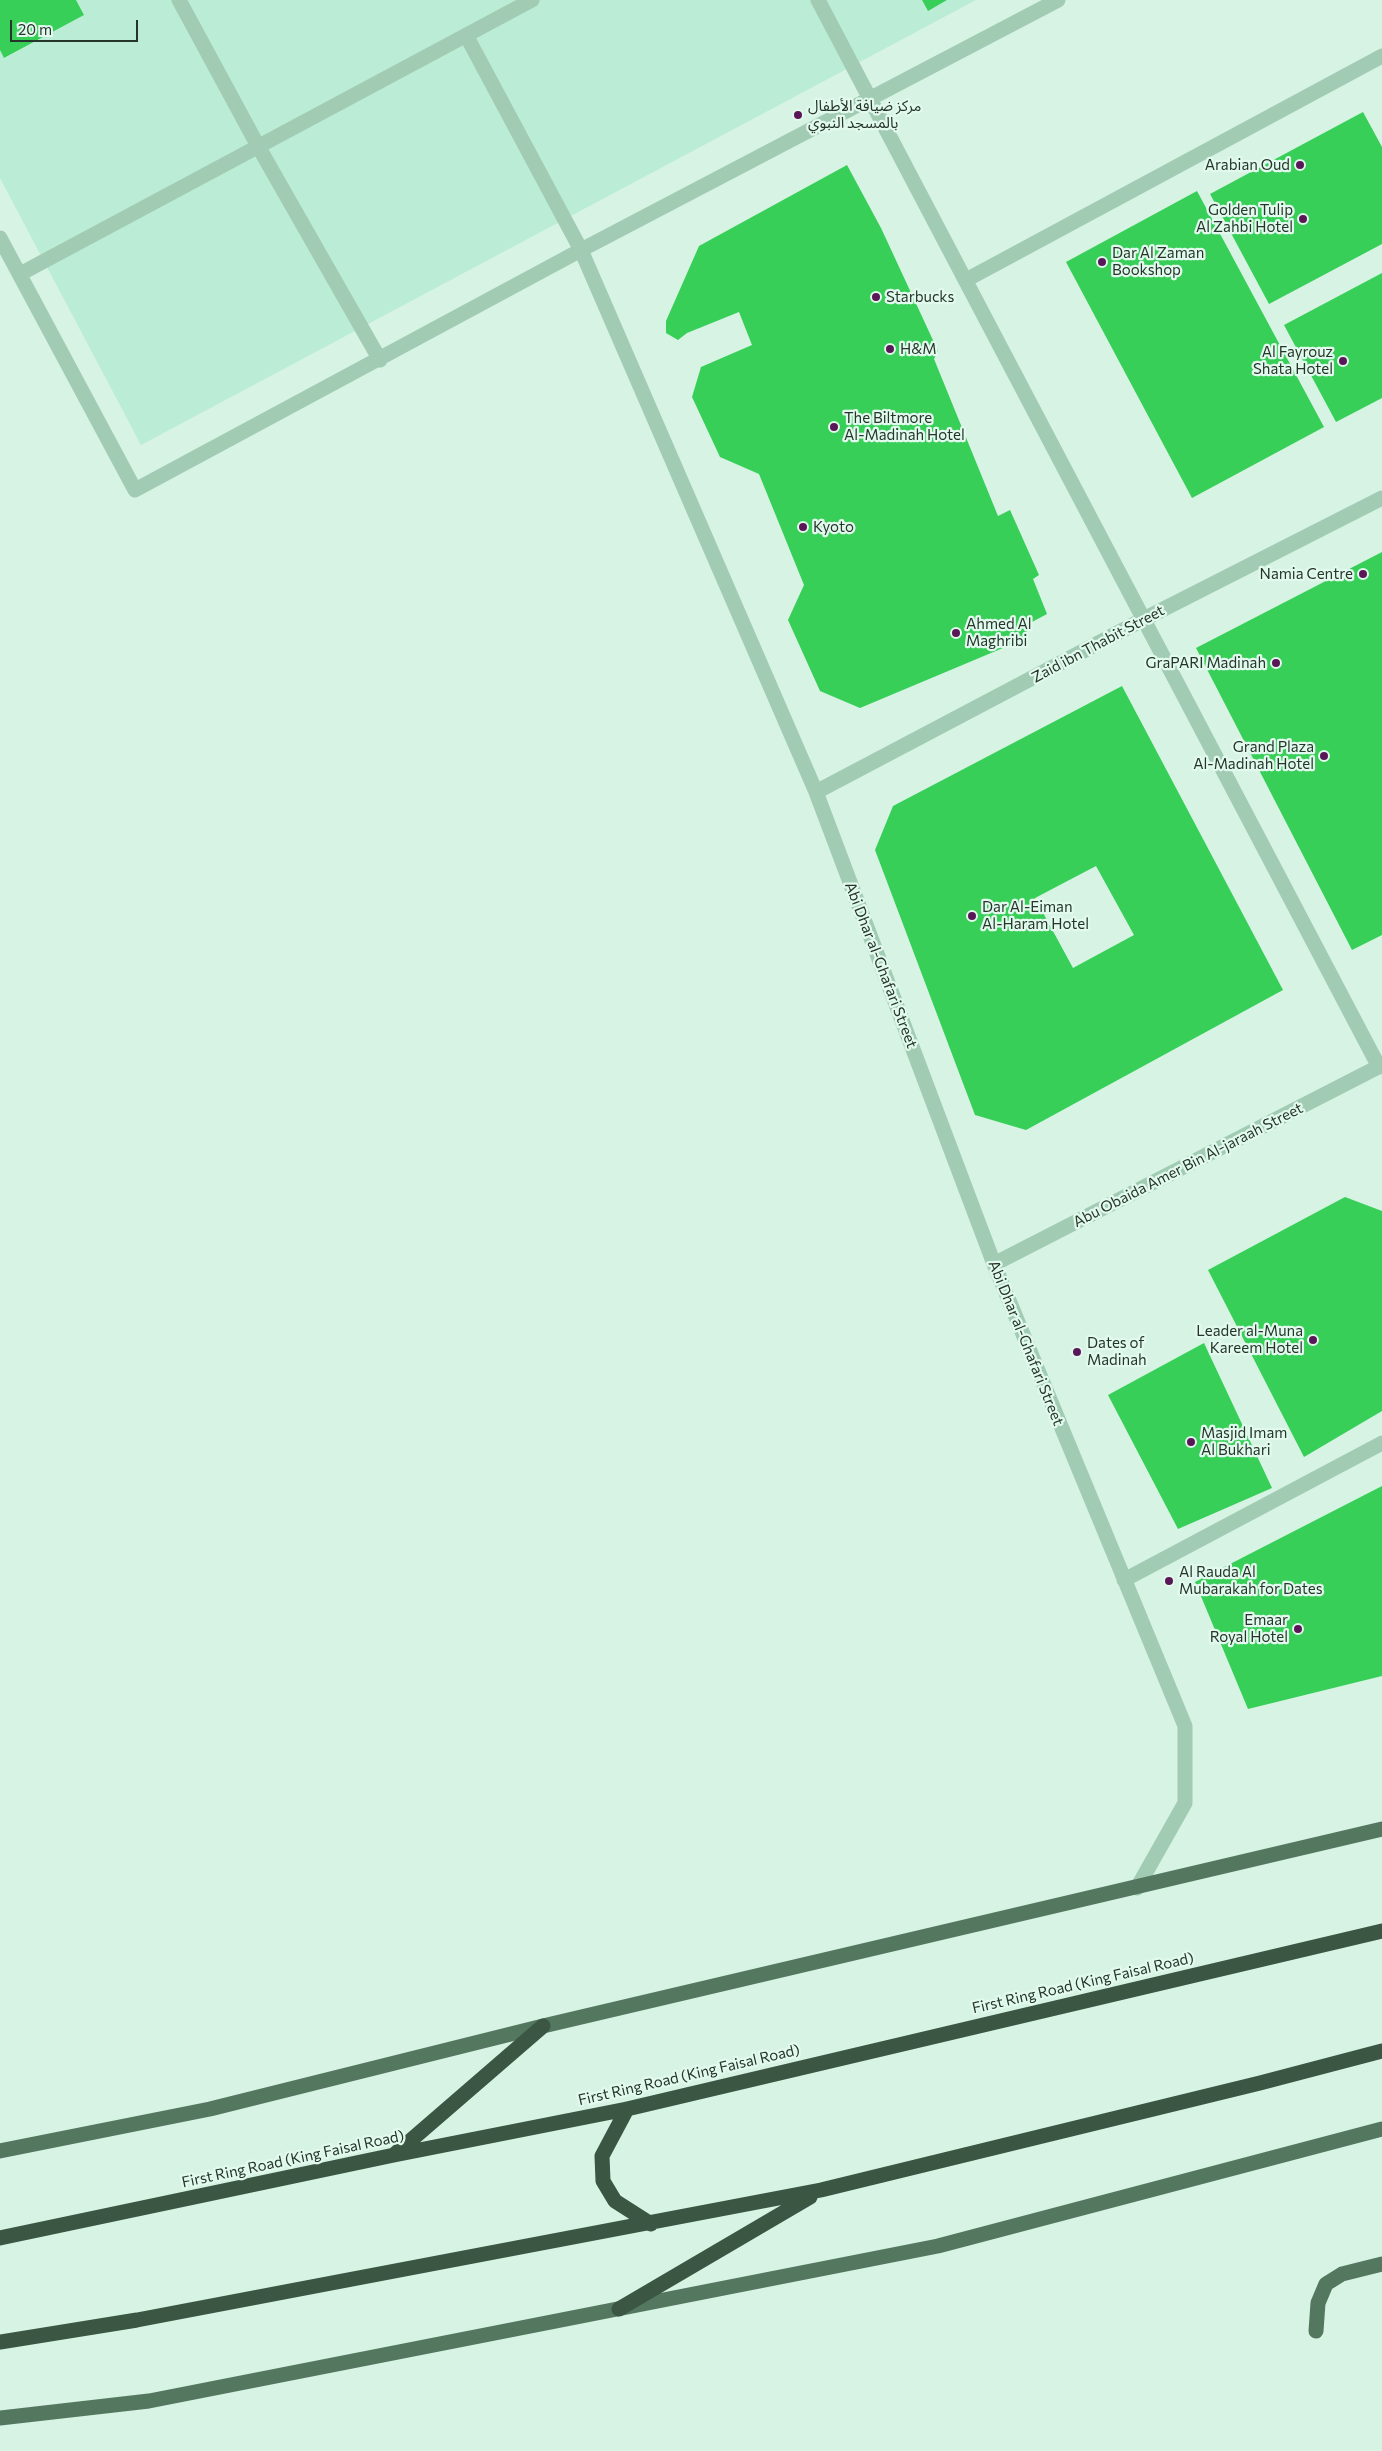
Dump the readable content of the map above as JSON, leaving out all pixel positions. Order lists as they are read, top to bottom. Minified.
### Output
{"streets":{"highway":["First Ring Road (King Faisal Road)"],"street":["Zaid ibn Thabit Street","Abi Dhar al-Ghafari Street","Abu Obaida Amer Bin Al-jaraah Street"]},"crossings":[["Zaid ibn Thabit Street","Abi Dhar al-Ghafari Street"],["Abi Dhar al-Ghafari Street","Abu Obaida Amer Bin Al-jaraah Street"]],"places":["مركز ضيافة الأطفال بالمسجد النبوي","Arabian Oud","Golden Tulip Al Zahbi Hotel","Dar Al Zaman Bookshop","Starbucks","H&M","Al Fayrouz Shata Hotel","The Biltmore Al-Madinah Hotel","Kyoto","Namia Centre","Ahmed Al Maghribi","GraPARI Madinah","Grand Plaza Al-Madinah Hotel","Dar Al-Eiman Al-Haram Hotel","Leader al-Muna Kareem Hotel","Dates of Madinah","Masjid Imam Al Bukhari","Al Rauda Al Mubarakah for Dates","Emaar Royal Hotel"],"scale_bar":"20 m"}
